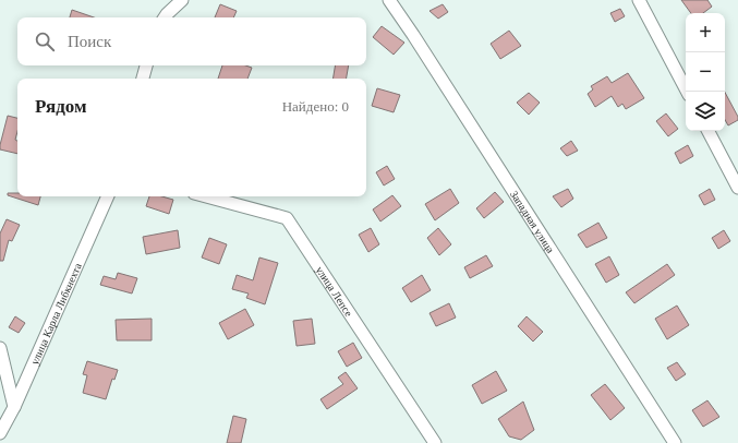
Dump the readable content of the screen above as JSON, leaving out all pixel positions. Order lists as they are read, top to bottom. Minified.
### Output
{"streets":{"street":["Западная улица","улица Лепсе","улица Карла Либкнехта"]},"page":{"map_buttons":["+","−"],"search":"Поиск","heading":["Рядом","Найдено: 0"]}}
